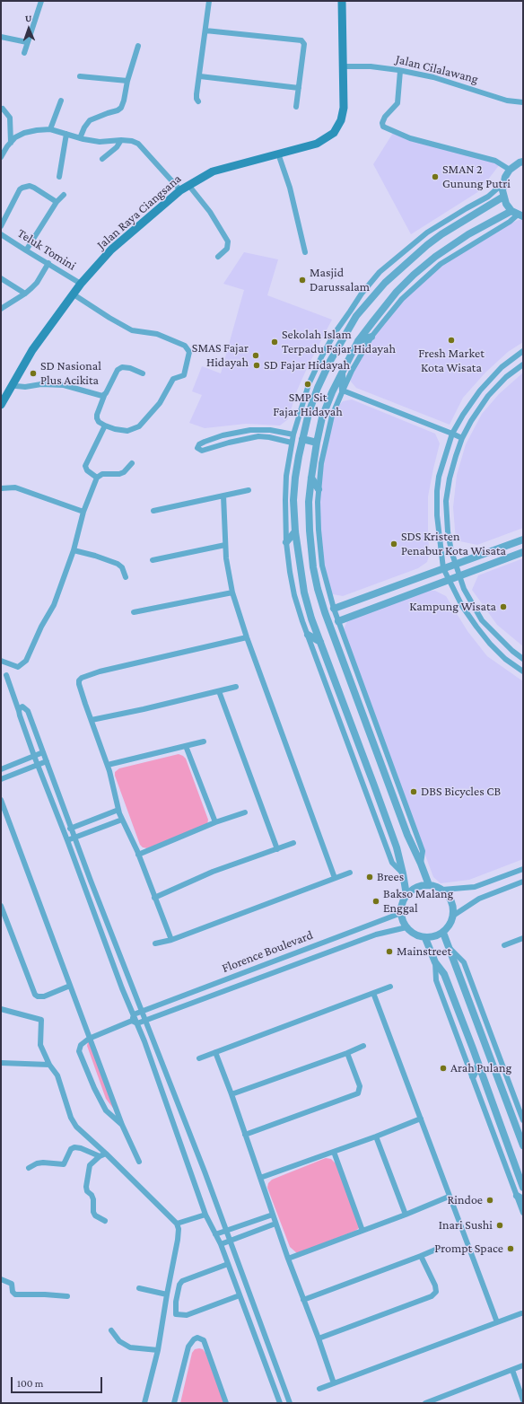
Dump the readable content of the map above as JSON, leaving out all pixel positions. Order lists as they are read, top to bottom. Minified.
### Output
{"streets":{"main road":["Jalan Raya Ciangsana"],"street":["Jalan Cilalawang","Teluk Tomini","Florence Boulevard"]},"crossings":[["Jalan Cilalawang","Jalan Raya Ciangsana"],["Jalan Raya Ciangsana","Teluk Tomini"]],"places":["SMAN 2 Gunung Putri","Masjid Darussalam","Fresh Market Kota Wisata","Sekolah Islam Terpadu Fajar Hidayah","SMAS Fajar Hidayah","SD Fajar Hidayah","SD Nasional Plus Acikita","SMP Sit Fajar Hidayah","SDS Kristen Penabur Kota Wisata","Kampung Wisata","DBS Bicycles CB","Brees","Bakso Malang Enggal","Mainstreet","Arah Pulang","Rindoe","Inari Sushi","Prompt Space"],"scale_bar":"100 m","north":"top"}
